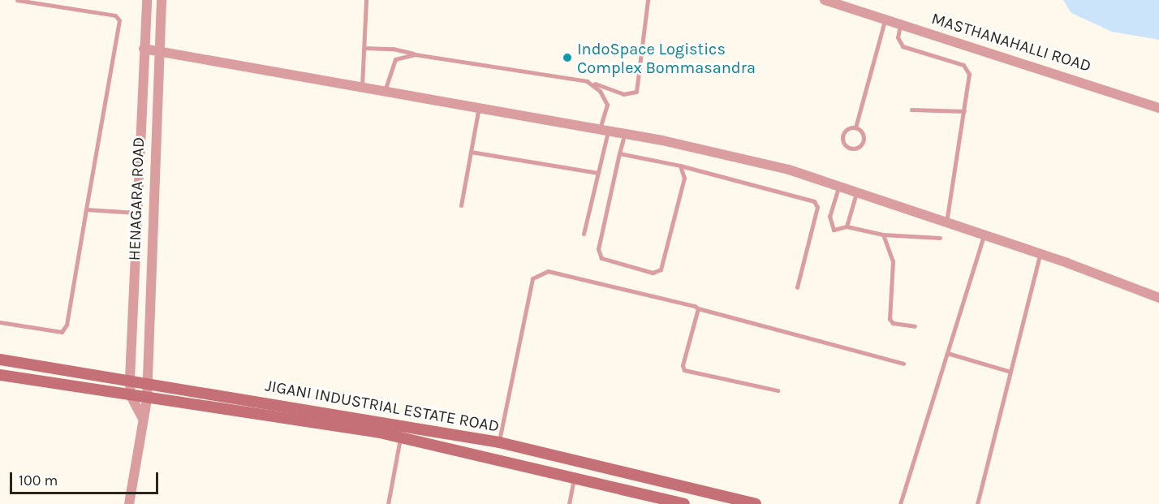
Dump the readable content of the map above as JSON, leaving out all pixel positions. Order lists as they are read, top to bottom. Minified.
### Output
{"streets":{"main road":["JIGANI INDUSTRIAL ESTATE ROAD"],"street":["MASTHANAHALLI ROAD","HENAGARA ROAD"]},"crossings":[["HENAGARA ROAD","JIGANI INDUSTRIAL ESTATE ROAD"]],"places":["IndoSpace Logistics Complex Bommasandra"],"scale_bar":"100 m"}
